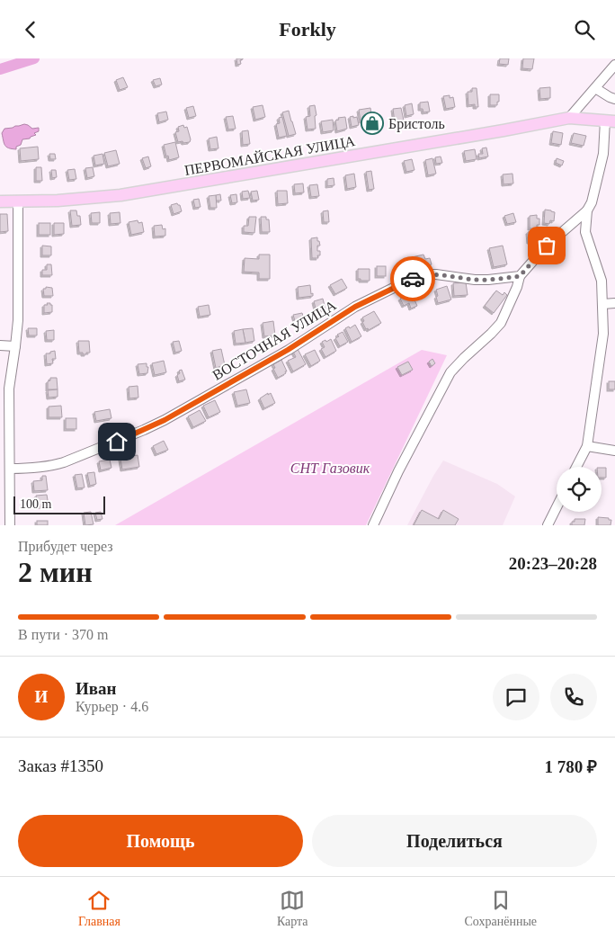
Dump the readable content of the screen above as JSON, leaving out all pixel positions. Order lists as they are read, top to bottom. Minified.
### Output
{"streets":{"main road":["ПЕРВОМАЙСКАЯ УЛИЦА"],"street":["ВОСТОЧНАЯ УЛИЦА"]},"parks":["СНТ Газовик"],"places":{"shop":["Бристоль"]},"scale_bar":"100 m","page":{"header":"Forkly","scale":"100 m","heading":["2 мин","Прибудет через","20:23–20:28"],"panel":["Иван","Курьер · 4.6","Заказ #1350","1 780 ₽"],"bar":"В пути · 370 m","round":"И","buttons":["Помощь","Поделиться"],"tabs":["Главная","Карта","Сохранённые"]}}
